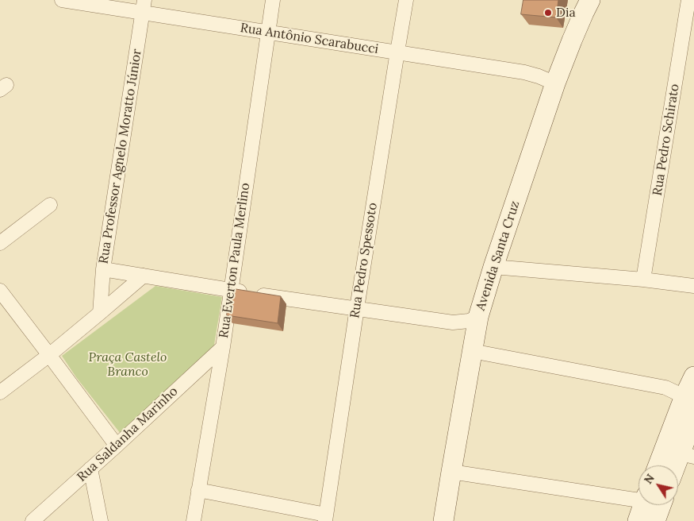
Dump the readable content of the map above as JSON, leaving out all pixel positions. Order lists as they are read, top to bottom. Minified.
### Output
{"streets":{"street":["Rua Antônio Scarabucci","Rua Pedro Schirato","Rua Professor Agnelo Moratto Júnior","Avenida Santa Cruz","Rua Everton Paula Merlino","Rua Pedro Spessoto","Rua Saldanha Marinho"]},"crossings":[["Rua Antônio Scarabucci","Rua Professor Agnelo Moratto Júnior"],["Rua Antônio Scarabucci","Avenida Santa Cruz"],["Rua Antônio Scarabucci","Rua Everton Paula Merlino"],["Rua Antônio Scarabucci","Rua Pedro Spessoto"],["Rua Everton Paula Merlino","Rua Saldanha Marinho"]],"parks":["Praça Castelo Branco"],"places":["Dia"],"north":"top left"}
